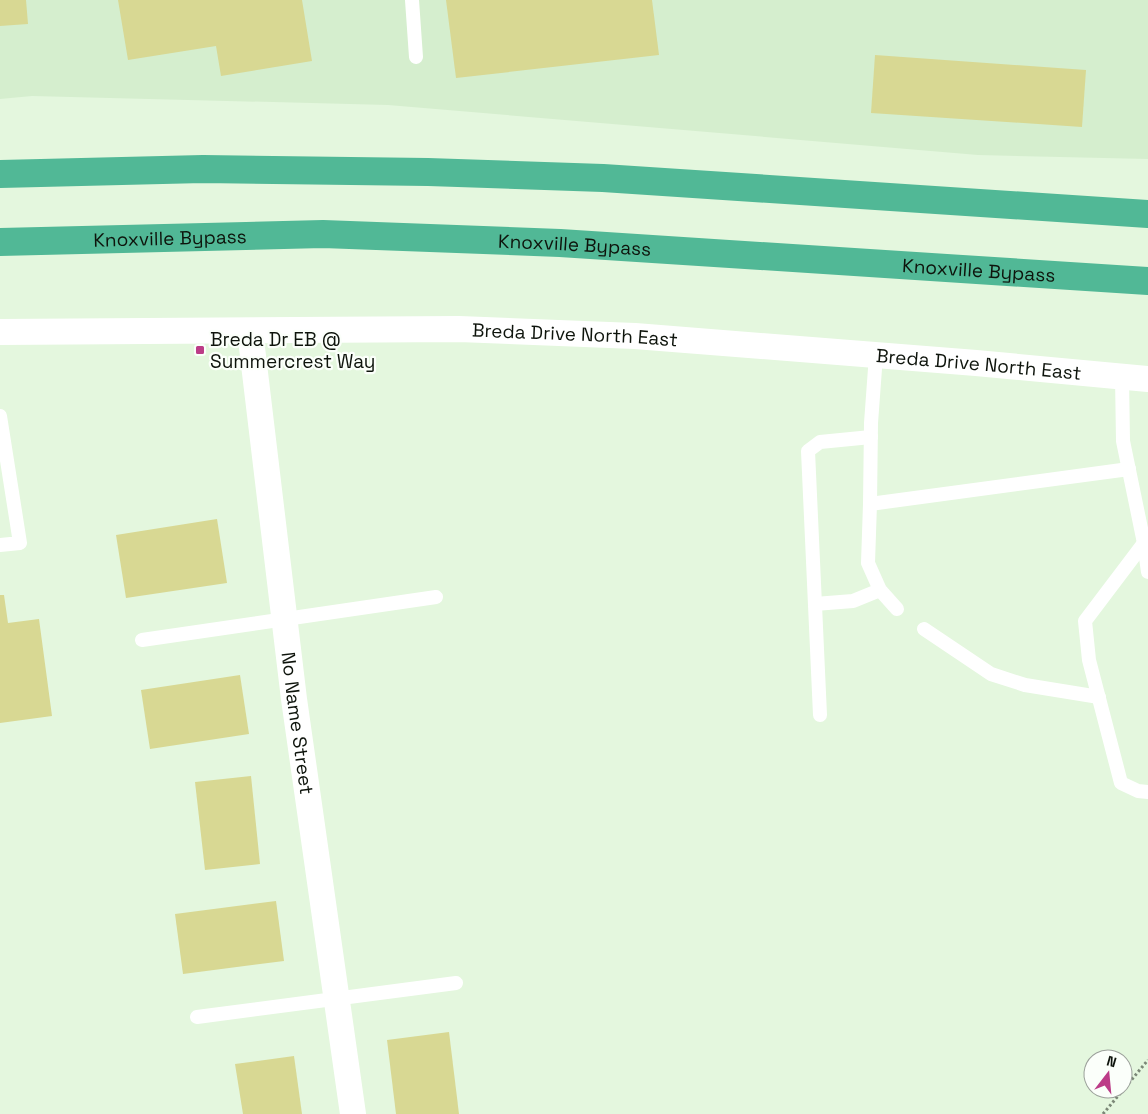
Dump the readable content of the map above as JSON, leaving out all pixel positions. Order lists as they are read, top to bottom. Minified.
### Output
{"streets":{"highway":["Knoxville Bypass"],"street":["Breda Drive North East","No Name Street"]},"crossings":[["Breda Drive North East","No Name Street"]],"places":{"transit":["Breda Dr EB @ Summercrest Way"]},"north":"top"}
